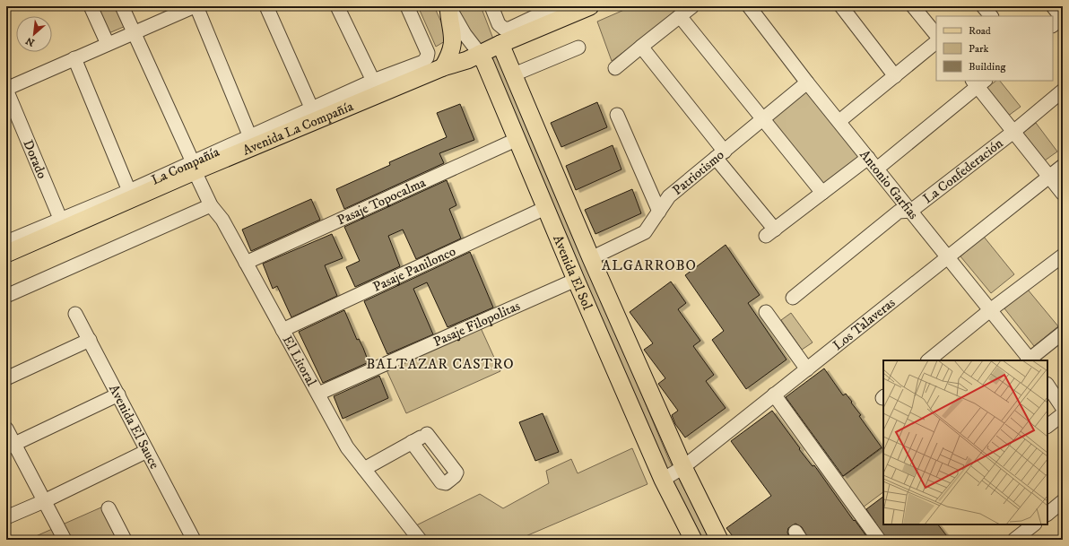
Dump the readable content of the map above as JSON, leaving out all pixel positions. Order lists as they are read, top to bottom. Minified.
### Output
{"streets":{"main road":["Avenida La Compañía","Avenida El Sol"],"street":["Dorado","La Compañía","La Confederación","Patriotismo","Antonio Garfias","Pasaje Topocalma","Pasaje Panilonco","Pasaje Filopolitas","Los Talaveras","El Litoral","Avenida El Sauce"]},"crossings":[["Avenida La Compañía","Dorado"],["Avenida La Compañía","La Compañía"],["Avenida La Compañía","Avenida El Sol"],["Avenida La Compañía","El Litoral"],["Dorado","La Compañía"],["La Compañía","El Litoral"],["La Confederación","Antonio Garfias"],["Patriotismo","Antonio Garfias"],["Patriotismo","Avenida El Sol"],["Antonio Garfias","Los Talaveras"],["Pasaje Topocalma","Avenida El Sol"],["Pasaje Topocalma","El Litoral"],["Pasaje Panilonco","Avenida El Sol"],["Pasaje Panilonco","El Litoral"],["Avenida El Sol","Pasaje Filopolitas"],["Avenida El Sol","Los Talaveras"],["Pasaje Filopolitas","El Litoral"]],"districts":["ALGARROBO","BALTAZAR CASTRO"],"legend":["Road","Park","Building"],"north":"bottom left"}
